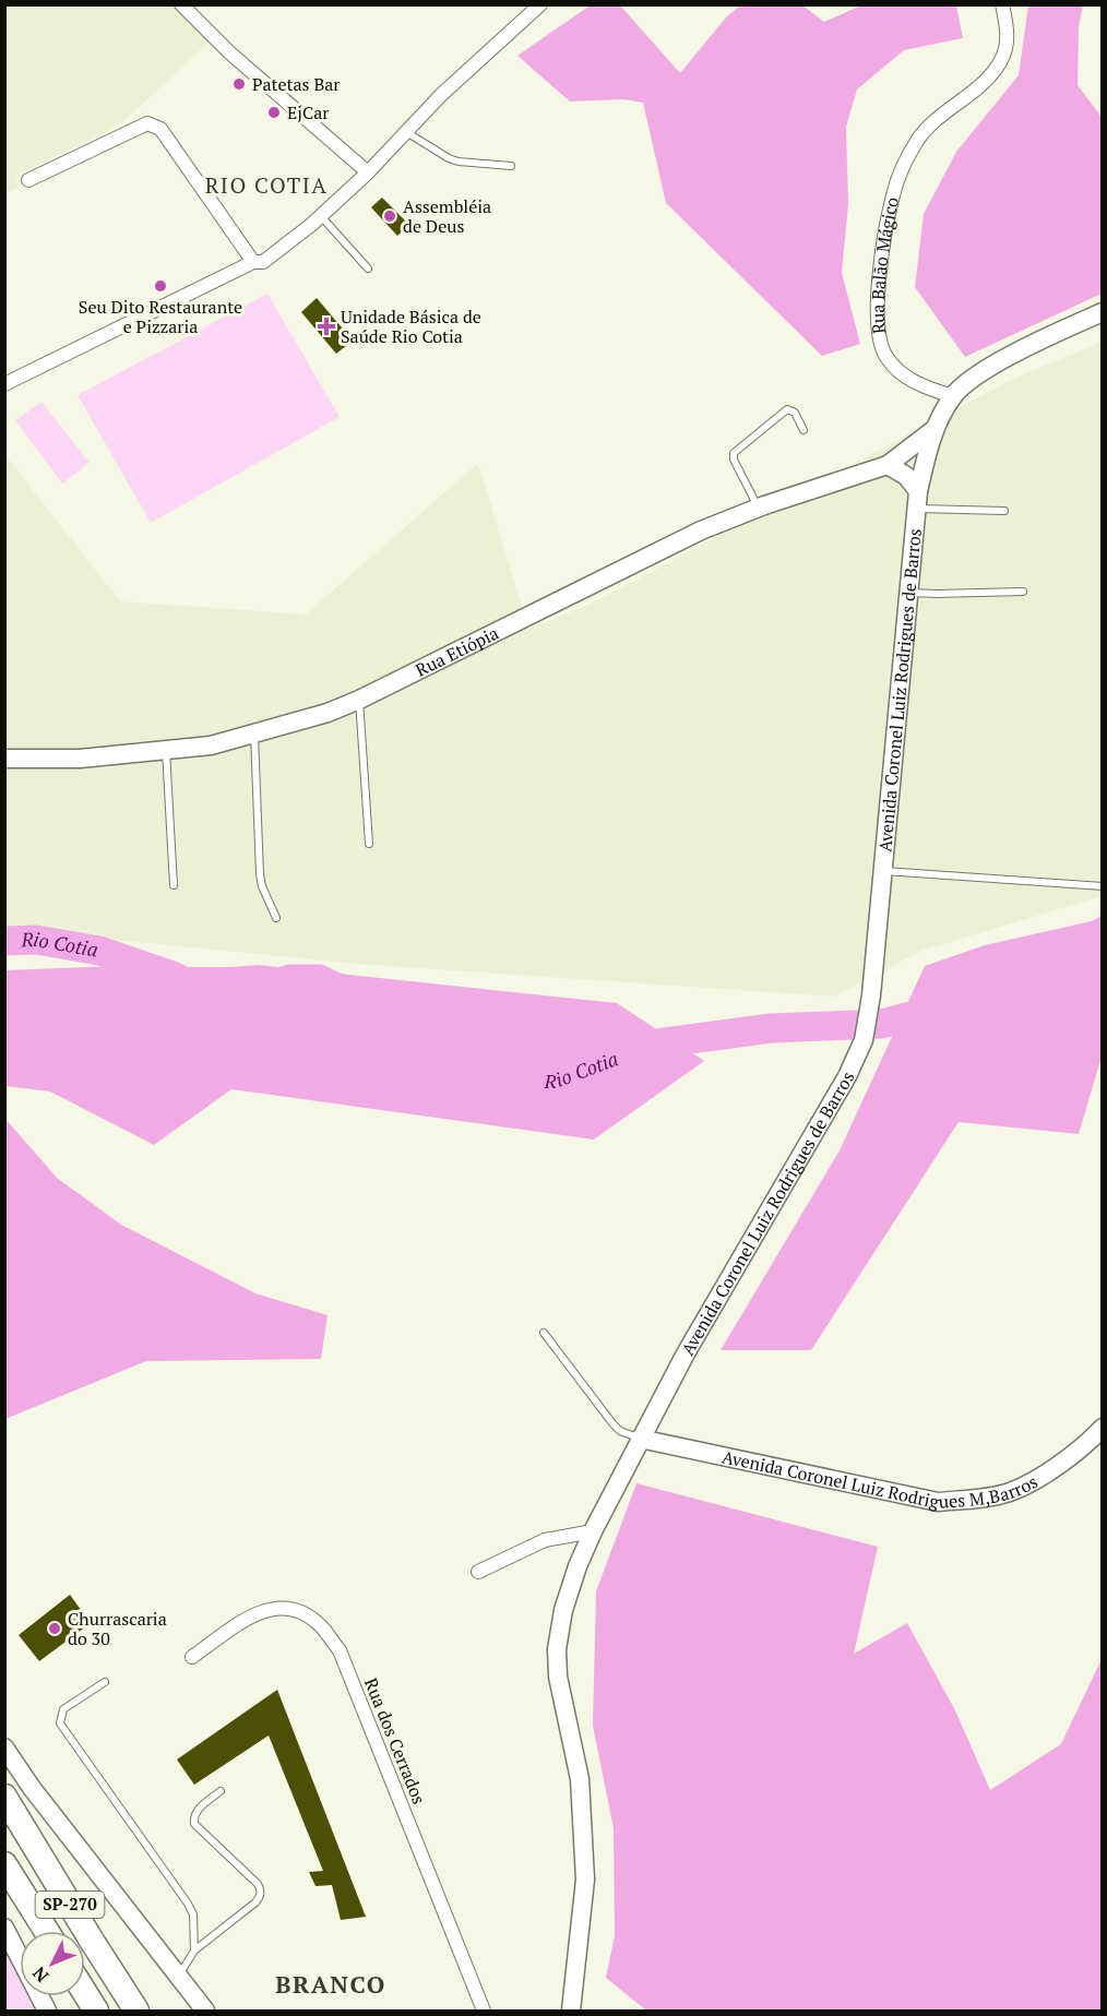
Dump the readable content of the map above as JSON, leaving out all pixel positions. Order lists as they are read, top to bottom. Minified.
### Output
{"streets":{"highway":["SP-270"],"street":["Rua Balão Mágico","Rua Etiópia","Avenida Coronel Luiz Rodrigues de Barros","Avenida Coronel Luiz Rodrigues M,Barros","Rua dos Cerrados"]},"crossings":[["Rua Balão Mágico","Avenida Coronel Luiz Rodrigues de Barros"],["Rua Etiópia","Avenida Coronel Luiz Rodrigues de Barros"],["Avenida Coronel Luiz Rodrigues de Barros","Avenida Coronel Luiz Rodrigues M,Barros"]],"districts":["RIO COTIA","BRANCO"],"water":["Rio Cotia"],"places":{"other":["Patetas Bar","EjCar","Assembléia de Deus","Seu Dito Restaurante e Pizzaria","Churrascaria do 30"],"health":["Unidade Básica de Saúde Rio Cotia"]},"north":"bottom left"}
